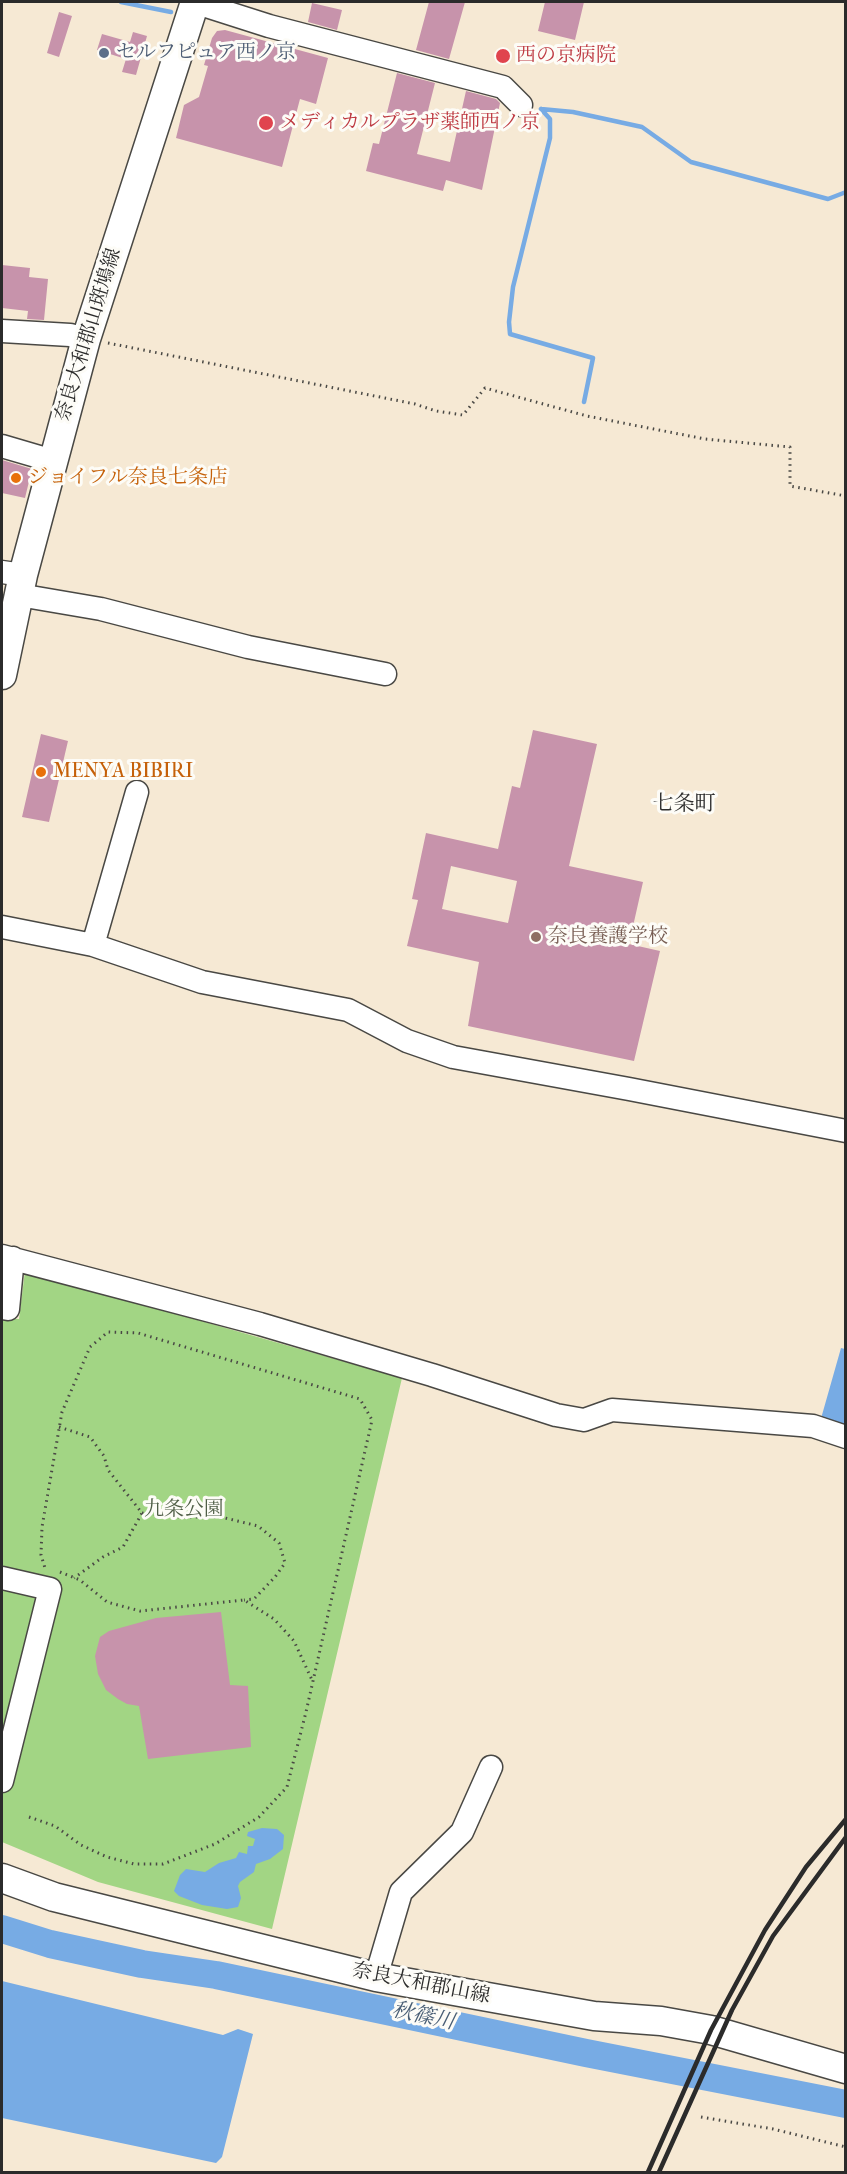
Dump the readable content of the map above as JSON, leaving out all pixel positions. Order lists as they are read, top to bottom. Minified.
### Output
{"streets":{"main road":["奈良大和郡山斑鳩線","奈良大和郡山線"]},"districts":["七条町"],"water":["秋篠川"],"parks":["九条公園"],"places":["セルフピュア西ノ京","西の京病院","メディカルプラザ薬師西ノ京","ジョイフル奈良七条店","MENYA BIBIRI","奈良養護学校"]}
